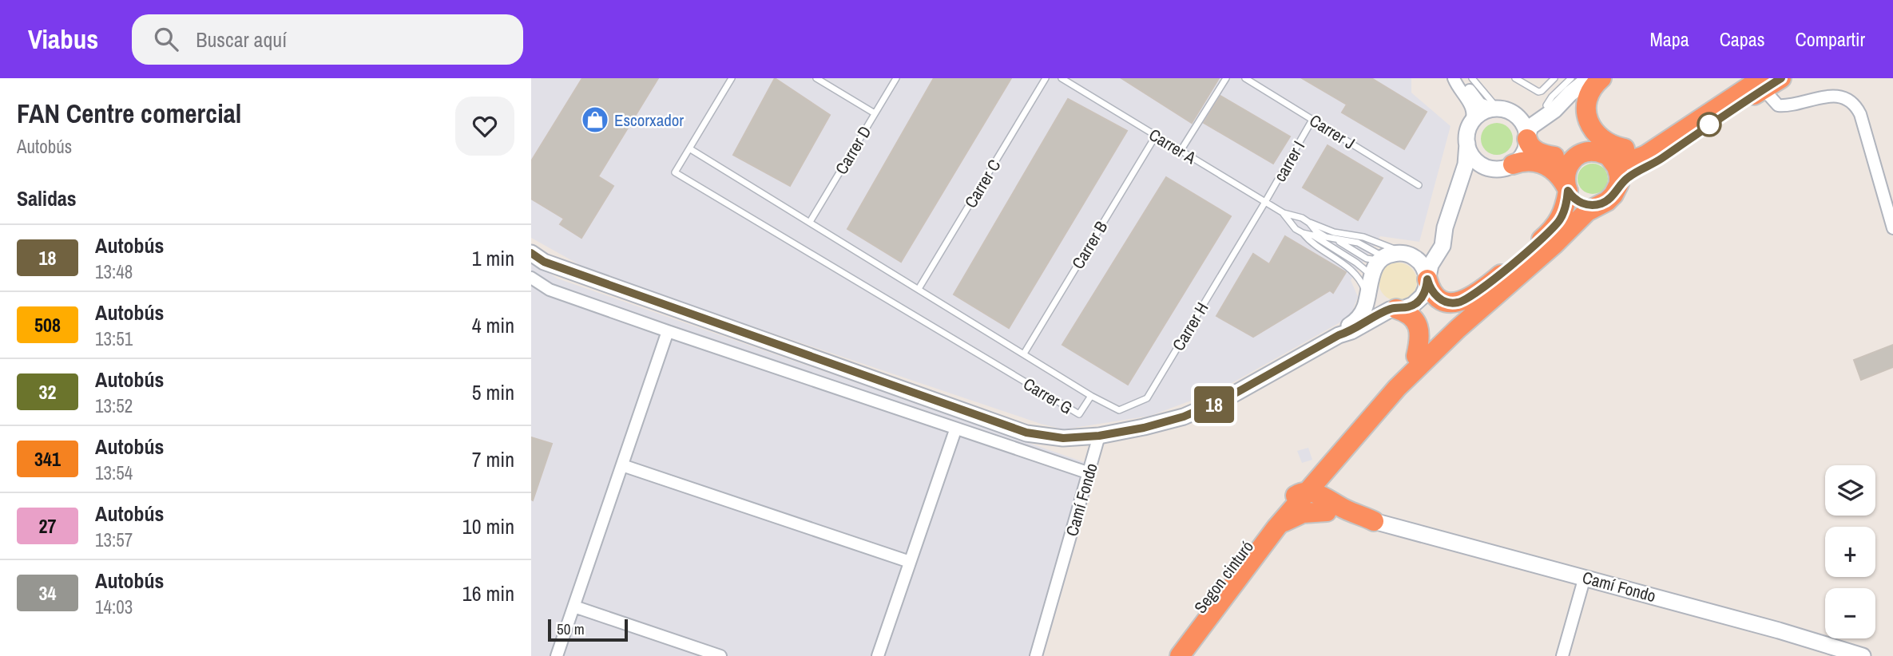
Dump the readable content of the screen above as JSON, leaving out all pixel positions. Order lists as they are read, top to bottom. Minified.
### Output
{"streets":{"highway":["Segon cinturó"],"street":["Camí Fondo"],"lane":["Carrer J","Carrer A","Carrer D","carrer I","Carrer C","Carrer B","Carrer H","Carrer G"]},"crossings":[["Carrer J","carrer I"],["Carrer A","carrer I"],["Carrer A","Carrer B"],["Carrer A","Carrer H"],["Carrer D","Carrer G"],["carrer I","Carrer H"],["Carrer C","Carrer G"],["Carrer B","Carrer G"],["Carrer H","Carrer G"]],"places":{"shop":["Escorxador"]},"lines":["bus line 18"],"scale_bar":"50 m","page":{"header":"Viabus","search":"Buscar aquí","nav":["Mapa","Capas","Compartir"],"heading":[["FAN Centre comercial","Autobús"],"Salidas"],"on_map":"18","list":[{"mark":"18","name":"Autobús","note":"13:48","value":"1 min"},{"mark":"508","name":"Autobús","note":"13:51","value":"4 min"},{"mark":"32","name":"Autobús","note":"13:52","value":"5 min"},{"mark":"341","name":"Autobús","note":"13:54","value":"7 min"},{"mark":"27","name":"Autobús","note":"13:57","value":"10 min"},{"mark":"34","name":"Autobús","note":"14:03","value":"16 min"}],"map_buttons":["+","−"],"scale":"50 m"}}
